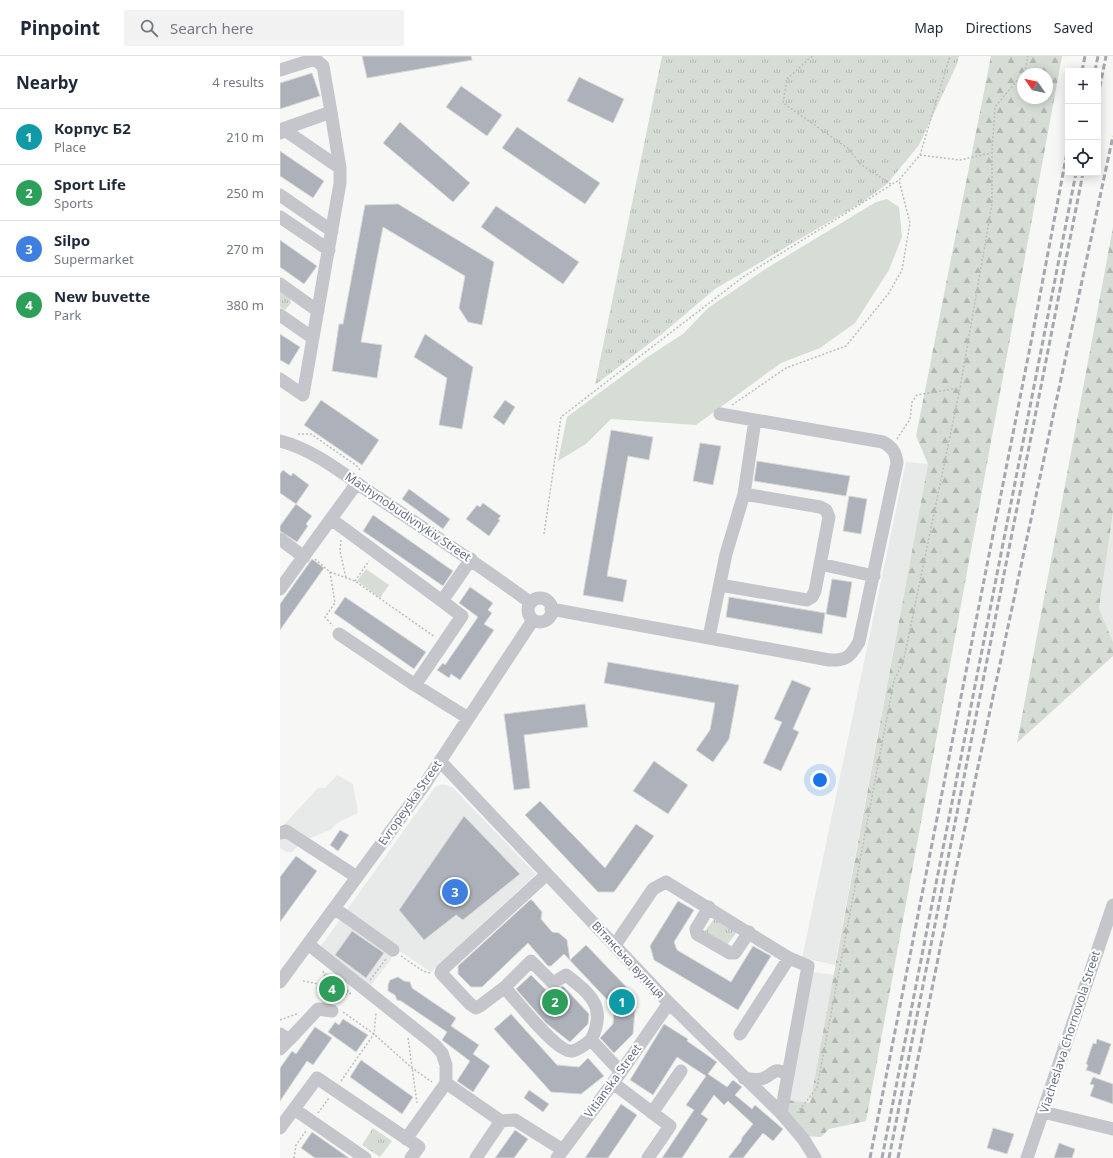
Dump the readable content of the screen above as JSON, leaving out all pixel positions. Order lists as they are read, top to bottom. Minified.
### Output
{"streets":{"street":["Mashynobudivnykiv Street","Evropeyska Street","Вітянська вулиця","Viacheslava Chornovola Street","Vitianska Street"]},"crossings":[["Mashynobudivnykiv Street","Evropeyska Street"],["Evropeyska Street","Вітянська вулиця"],["Вітянська вулиця","Vitianska Street"]],"north":"top left","page":{"header":"Pinpoint","search":"Search here","nav":["Map","Directions","Saved"],"heading":["Nearby","4 results"],"map_buttons":["+","−"],"list":[{"mark":"1","name":"Корпус Б2","note":"Place","value":"210 m"},{"mark":"2","name":"Sport Life","note":"Sports","value":"250 m"},{"mark":"3","name":"Silpo","note":"Supermarket","value":"270 m"},{"mark":"4","name":"New buvette","note":"Park","value":"380 m"}],"pins":["3","4","1","2"]}}
